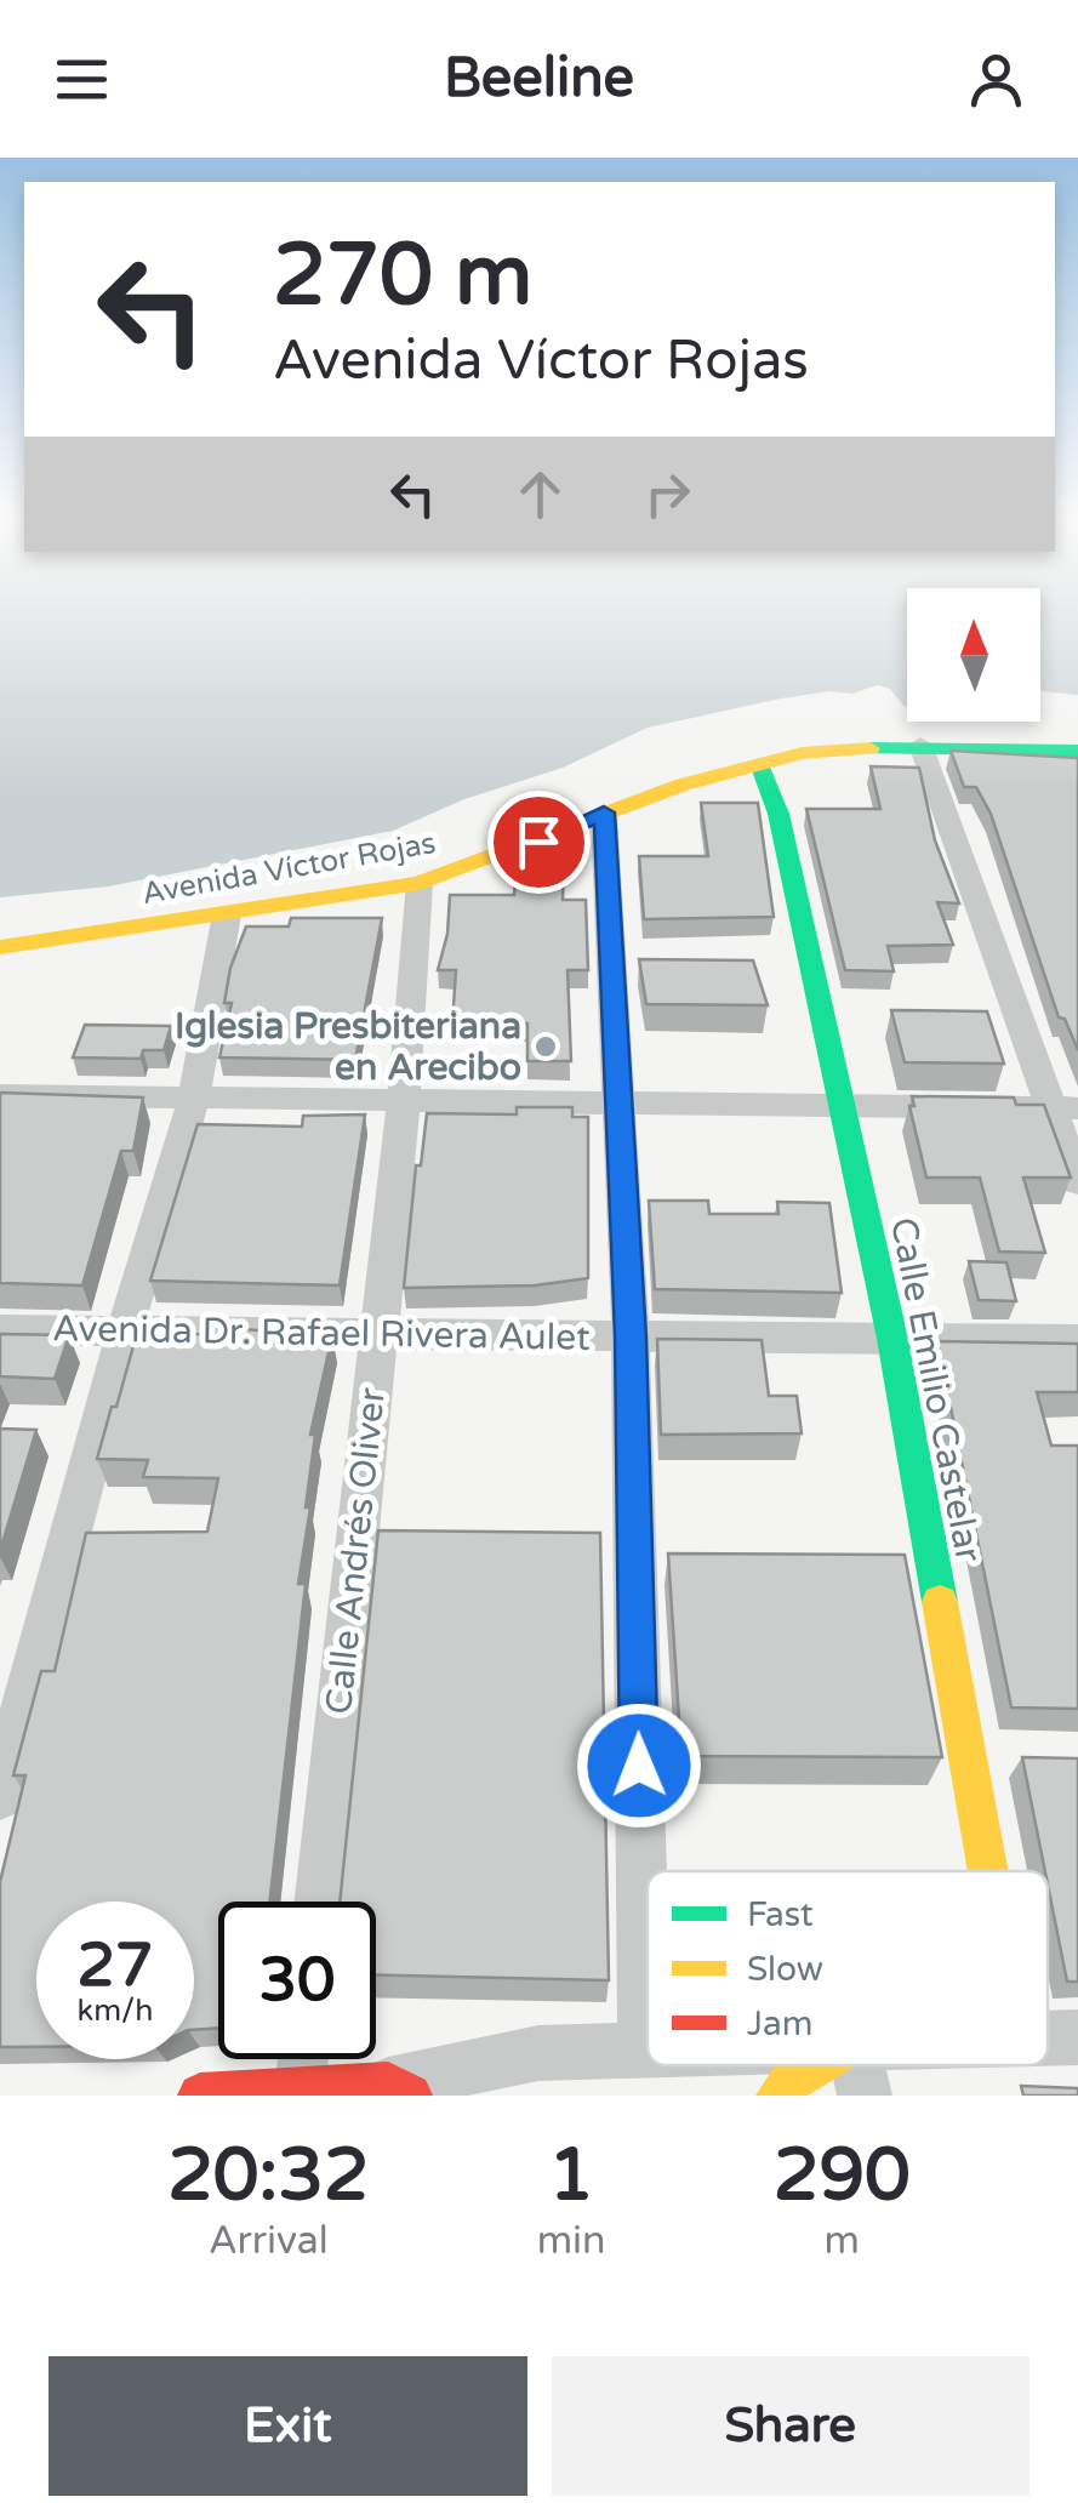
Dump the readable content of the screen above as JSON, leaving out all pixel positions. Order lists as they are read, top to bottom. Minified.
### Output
{"streets":{"street":["Avenida Víctor Rojas","Avenida Dr. Rafael Rivera Aulet","Calle Emilio Castelar","Calle Andrés Oliver"]},"crossings":[["Avenida Víctor Rojas","Calle Emilio Castelar"],["Avenida Víctor Rojas","Calle Andrés Oliver"],["Avenida Dr. Rafael Rivera Aulet","Calle Emilio Castelar"],["Avenida Dr. Rafael Rivera Aulet","Calle Andrés Oliver"]],"places":["Iglesia Presbiteriana en Arecibo"],"legend":["Fast","Slow","Jam"],"north":"top","page":{"header":"Beeline","turn":["270 m","Avenida Víctor Rojas"],"speed":"27 km/h","limit":"30","eta":["20:32","Arrival","1","min","290","m"],"buttons":["Exit","Share"]}}
